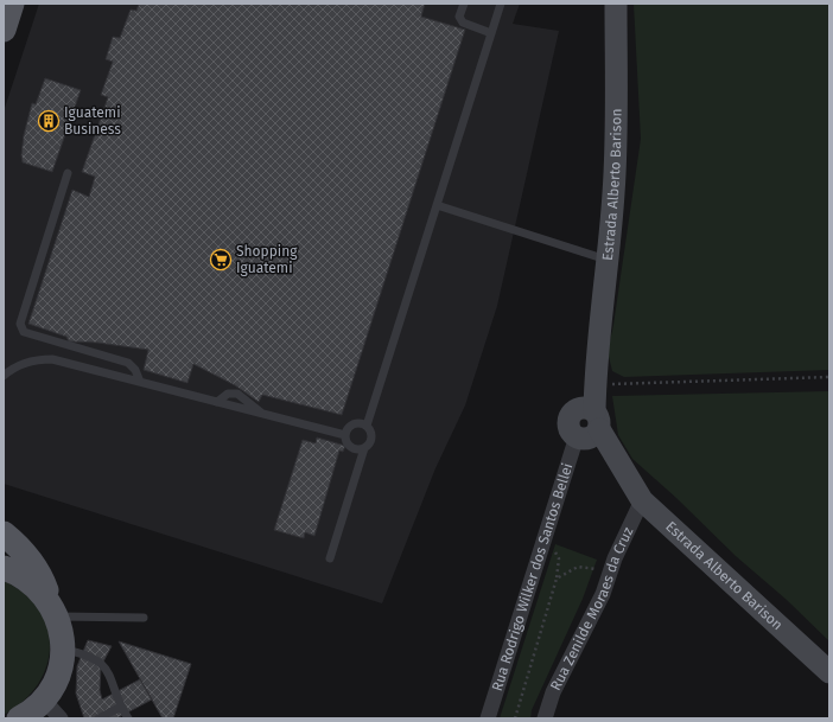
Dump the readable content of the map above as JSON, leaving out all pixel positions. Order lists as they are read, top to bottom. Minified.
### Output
{"streets":{"street":["Estrada Alberto Barison","Rua Rodrigo Wilker dos Santos Bellei","Rua Zenilde Moraes da Cruz"]},"crossings":[["Estrada Alberto Barison","Rua Rodrigo Wilker dos Santos Bellei"],["Estrada Alberto Barison","Rua Zenilde Moraes da Cruz"]],"places":{"building":["Iguatemi Business"],"supermarket":["Shopping Iguatemi"]}}
